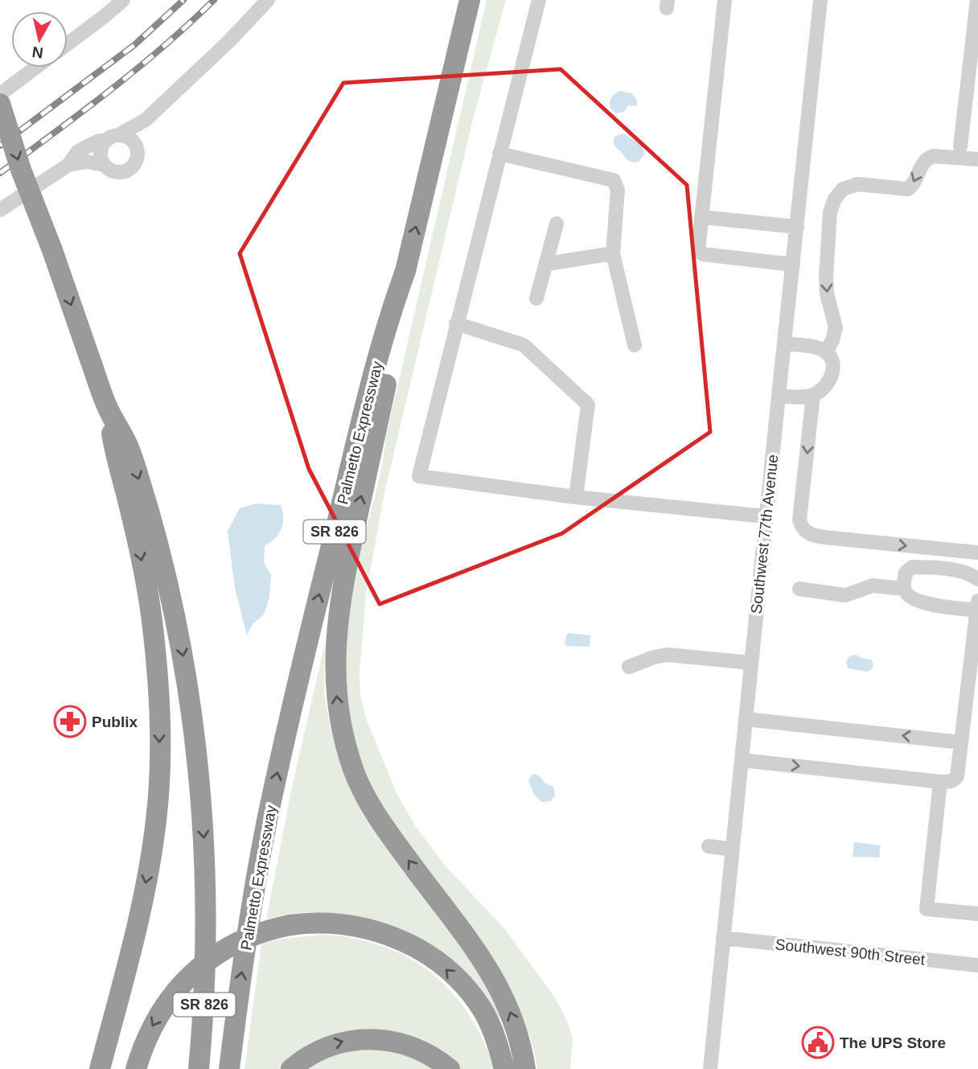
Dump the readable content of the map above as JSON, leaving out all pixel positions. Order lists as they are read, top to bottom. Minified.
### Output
{"streets":{"highway":["Palmetto Expressway","SR 826"],"street":["Southwest 77th Avenue","Southwest 90th Street"]},"crossings":[["Southwest 77th Avenue","Southwest 90th Street"]],"places":{"pharmacy":["Publix"],"public building":["The UPS Store"]},"north":"bottom"}
